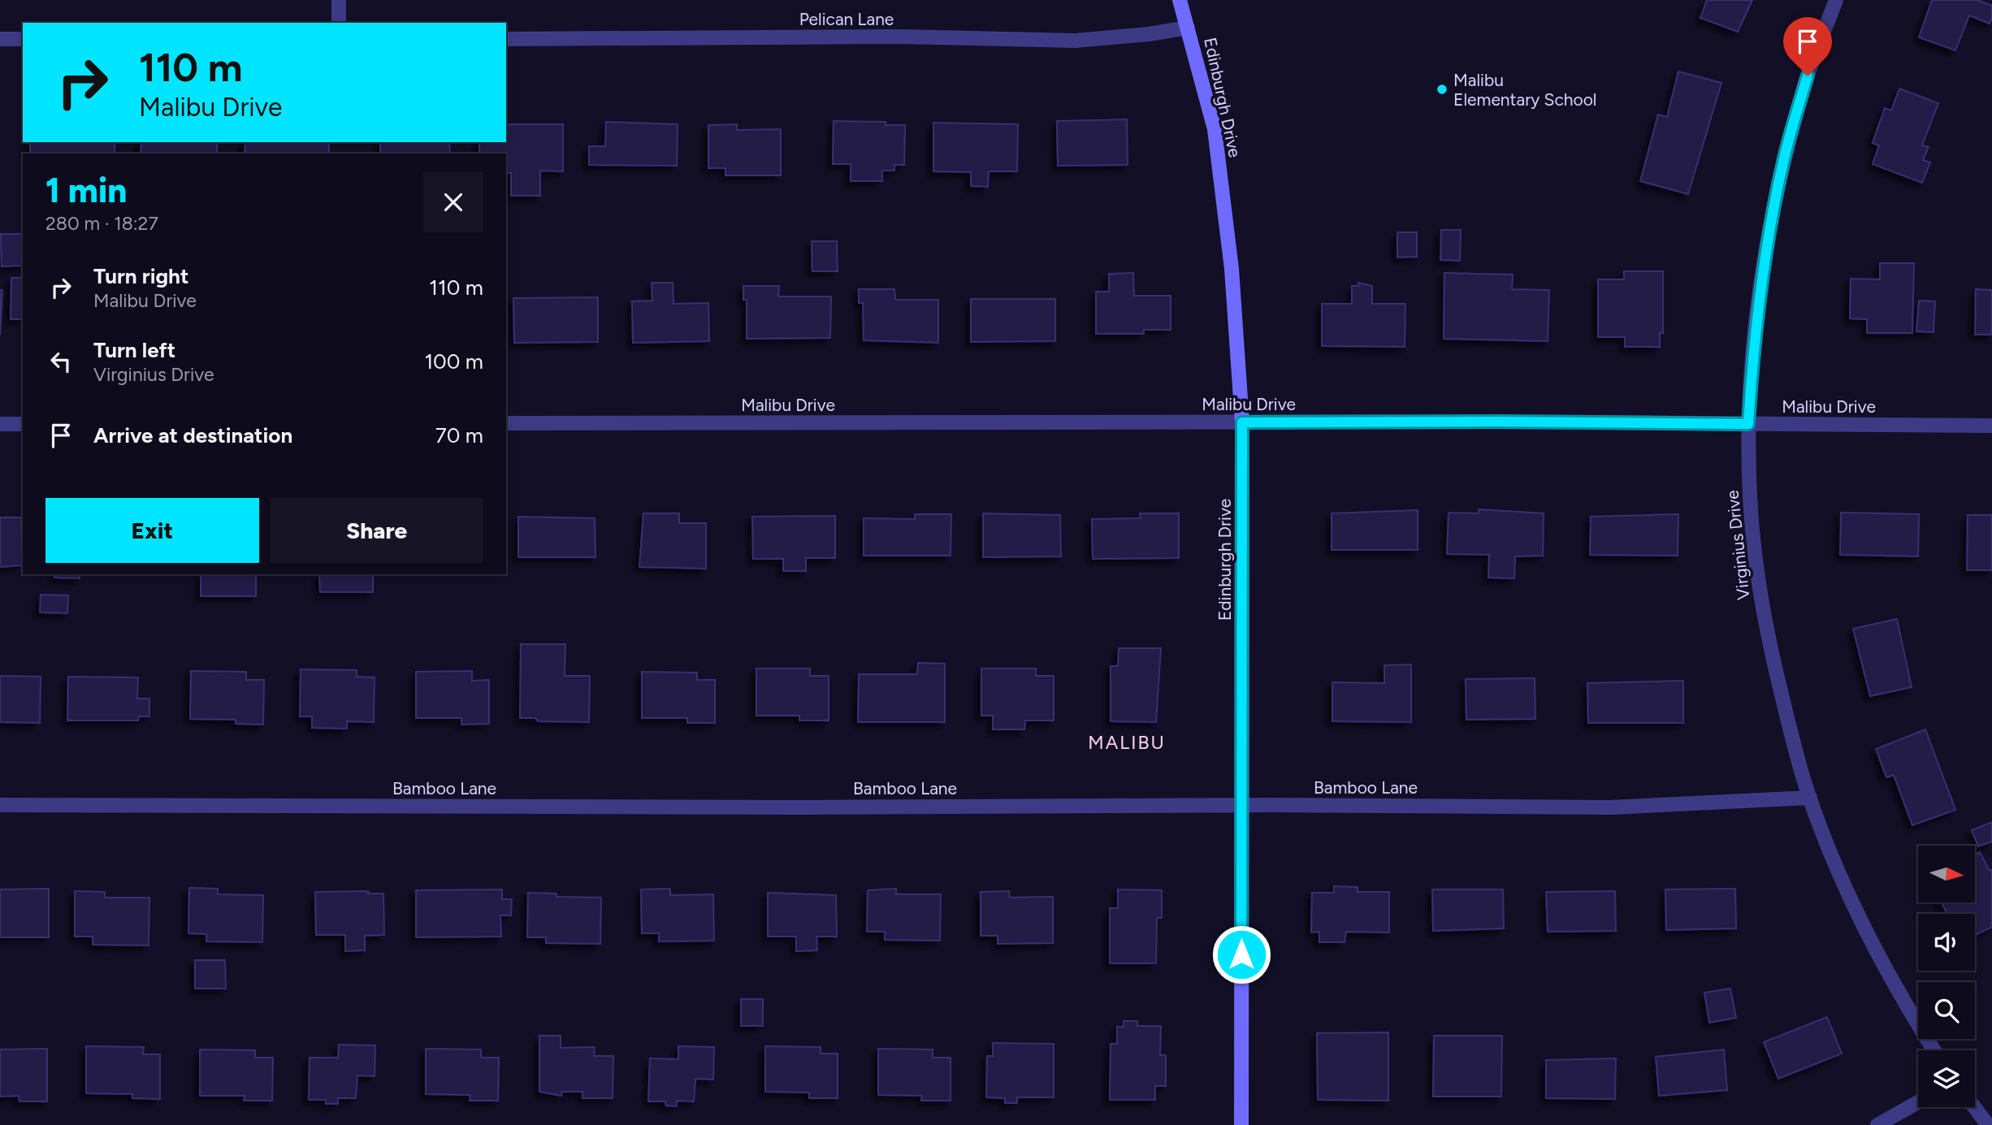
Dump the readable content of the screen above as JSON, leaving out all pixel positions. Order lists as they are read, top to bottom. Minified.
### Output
{"streets":{"street":["Pelican Lane","Edinburgh Drive","Malibu Drive","Virginius Drive","Bamboo Lane"]},"crossings":[["Pelican Lane","Edinburgh Drive"],["Edinburgh Drive","Malibu Drive"],["Edinburgh Drive","Bamboo Lane"],["Malibu Drive","Virginius Drive"],["Virginius Drive","Bamboo Lane"]],"districts":["MALIBU"],"places":["Malibu Elementary School"],"north":"right","page":{"turn":["110 m","Malibu Drive"],"heading":["1 min","280 m · 18:27"],"list":[{"name":"Turn right","note":"Malibu Drive","value":"110 m"},{"name":"Turn left","note":"Virginius Drive","value":"100 m"},{"name":"Arrive at destination","value":"70 m"}],"buttons":["Exit","Share"]}}
